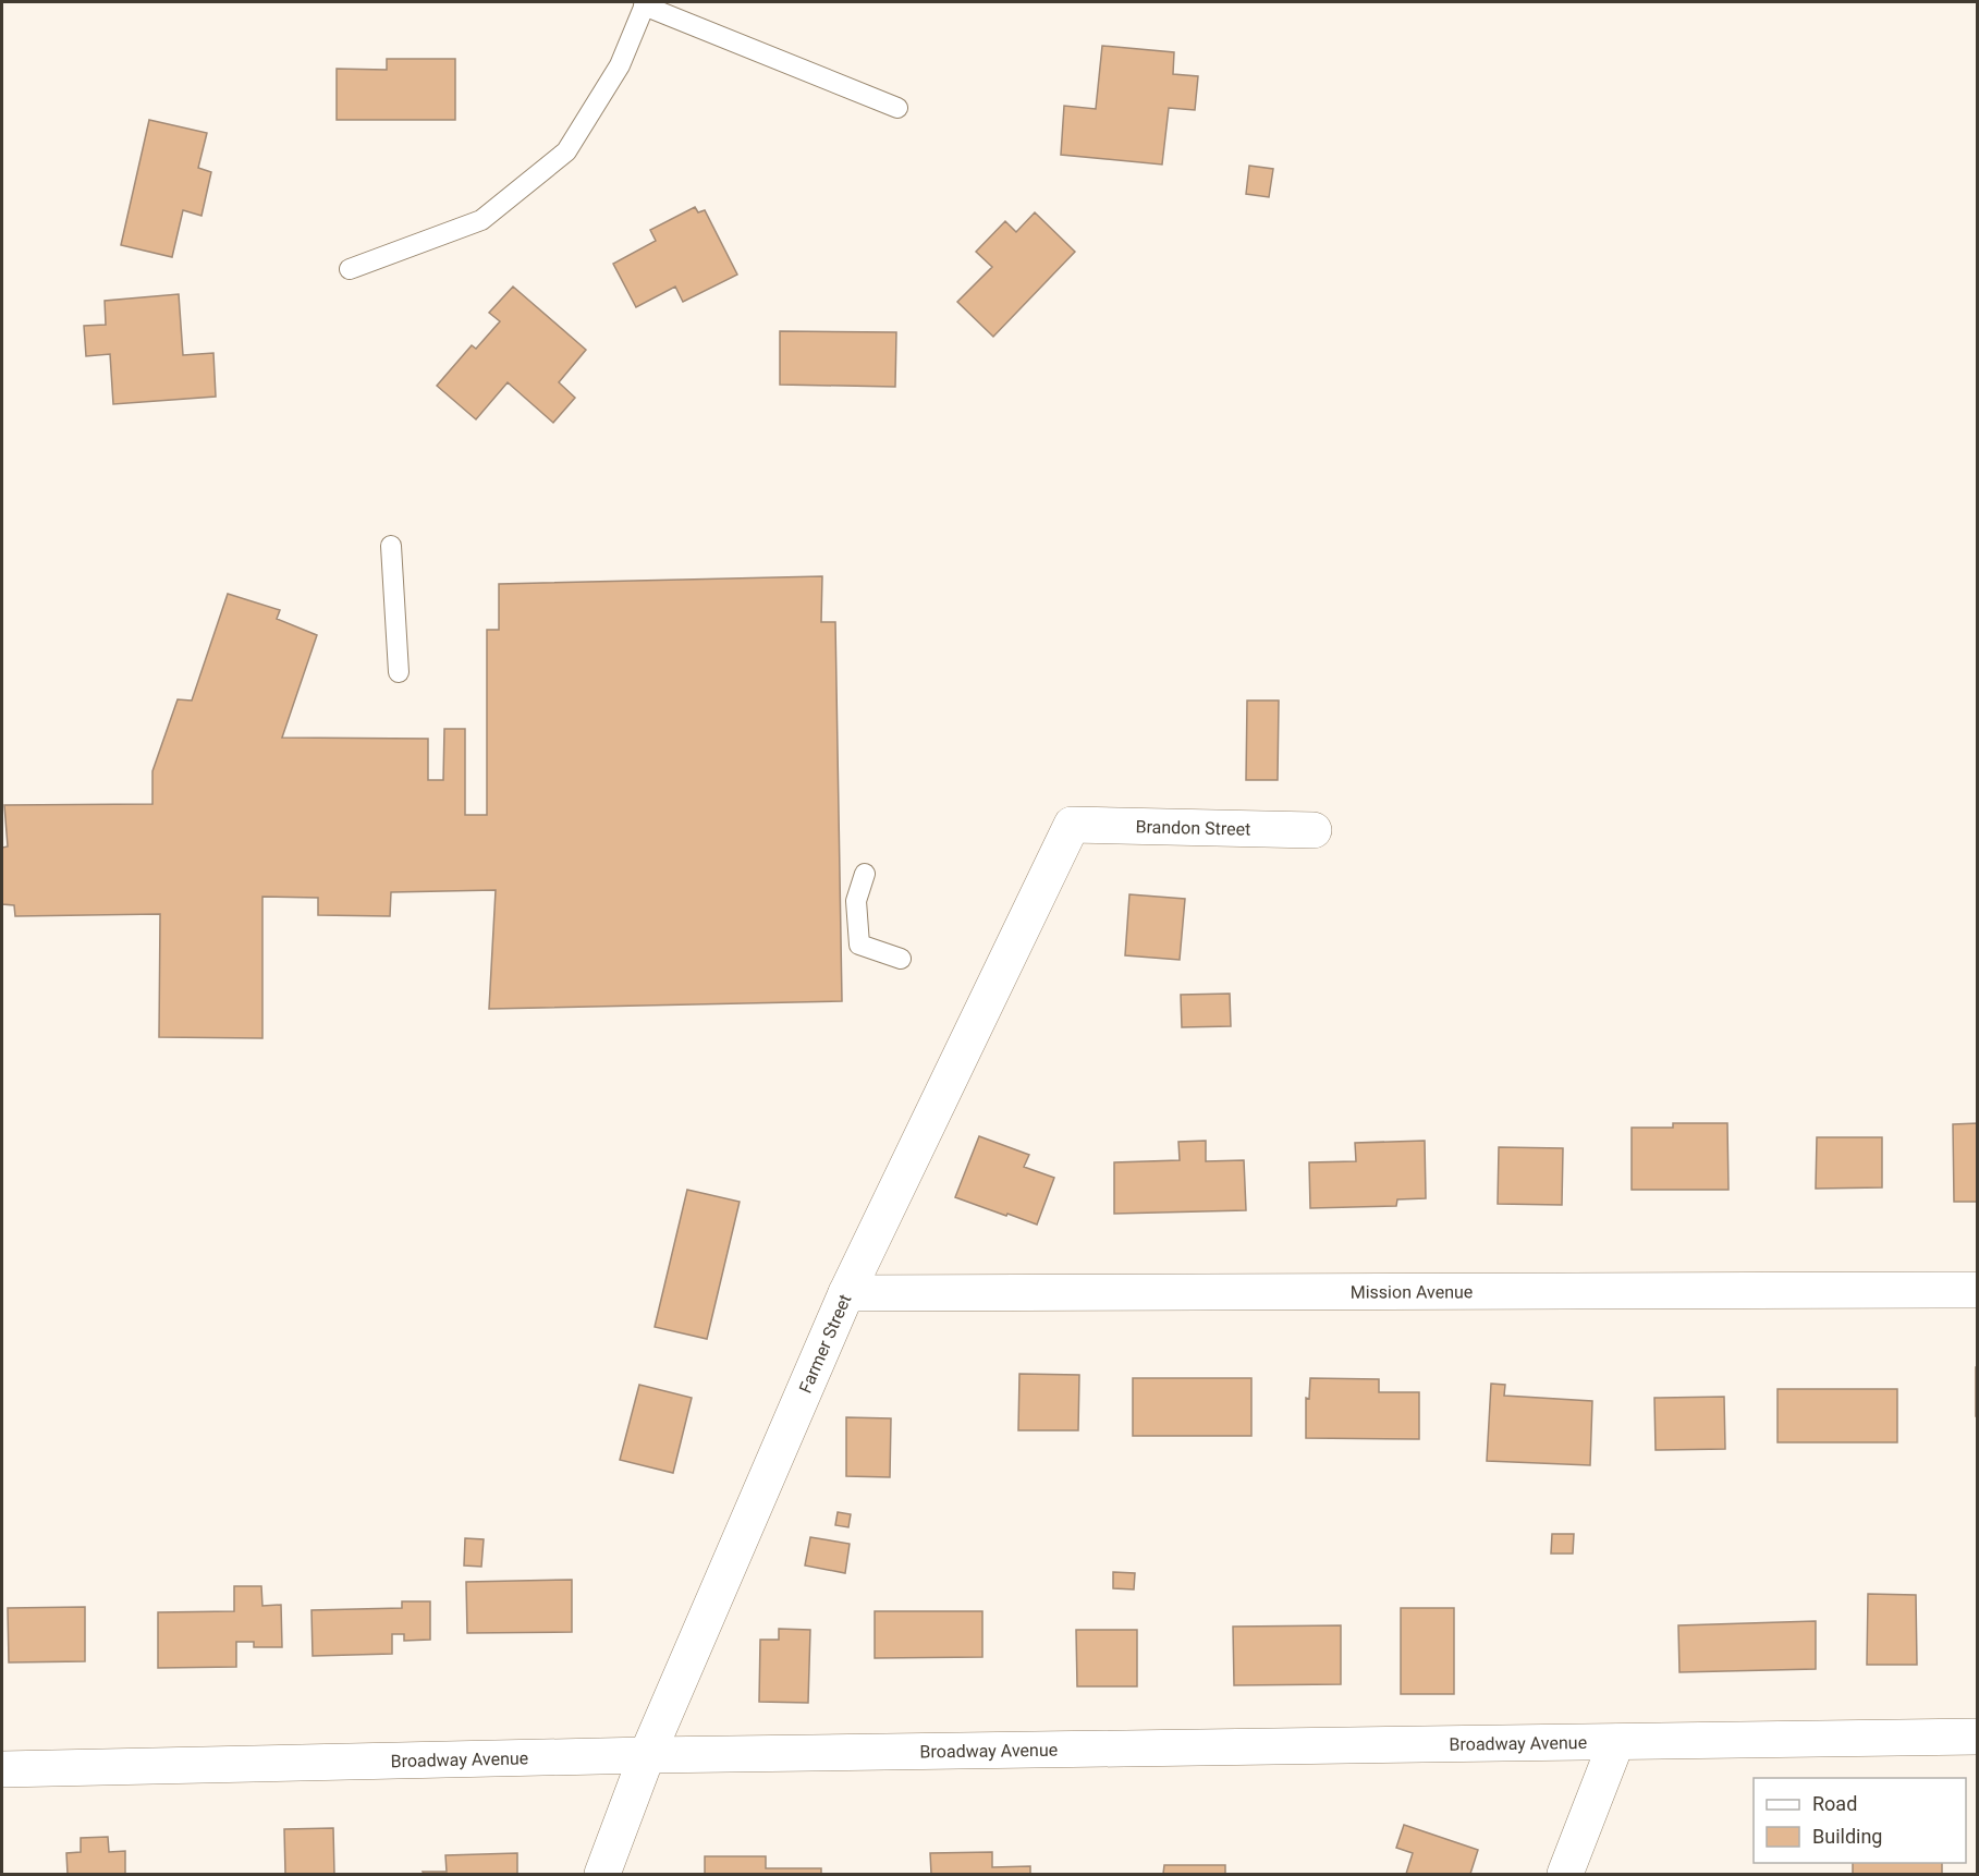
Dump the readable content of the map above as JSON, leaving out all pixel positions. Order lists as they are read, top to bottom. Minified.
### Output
{"streets":{"street":["Brandon Street","Mission Avenue","Farmer Street","Broadway Avenue"]},"crossings":[["Brandon Street","Farmer Street"],["Mission Avenue","Farmer Street"],["Farmer Street","Broadway Avenue"]],"legend":["Road","Building"]}
